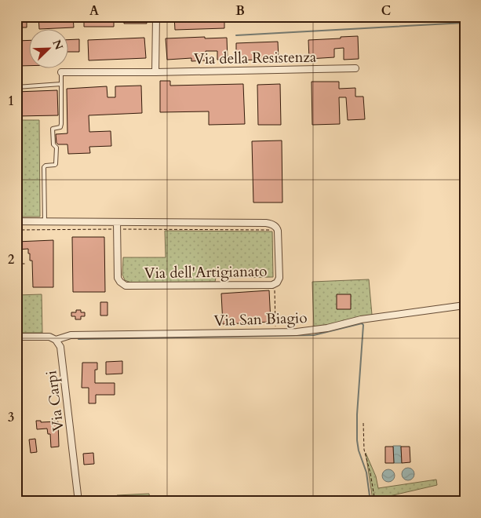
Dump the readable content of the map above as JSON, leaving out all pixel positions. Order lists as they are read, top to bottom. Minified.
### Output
{"streets":{"street":["Via della Resistenza","Via dell'Artigianato","Via San Biagio","Via Carpi"]},"crossings":[["Via San Biagio","Via Carpi"]],"north":"top right","grid":{"columns":["A","B","C"],"rows":["1","2","3"]}}
